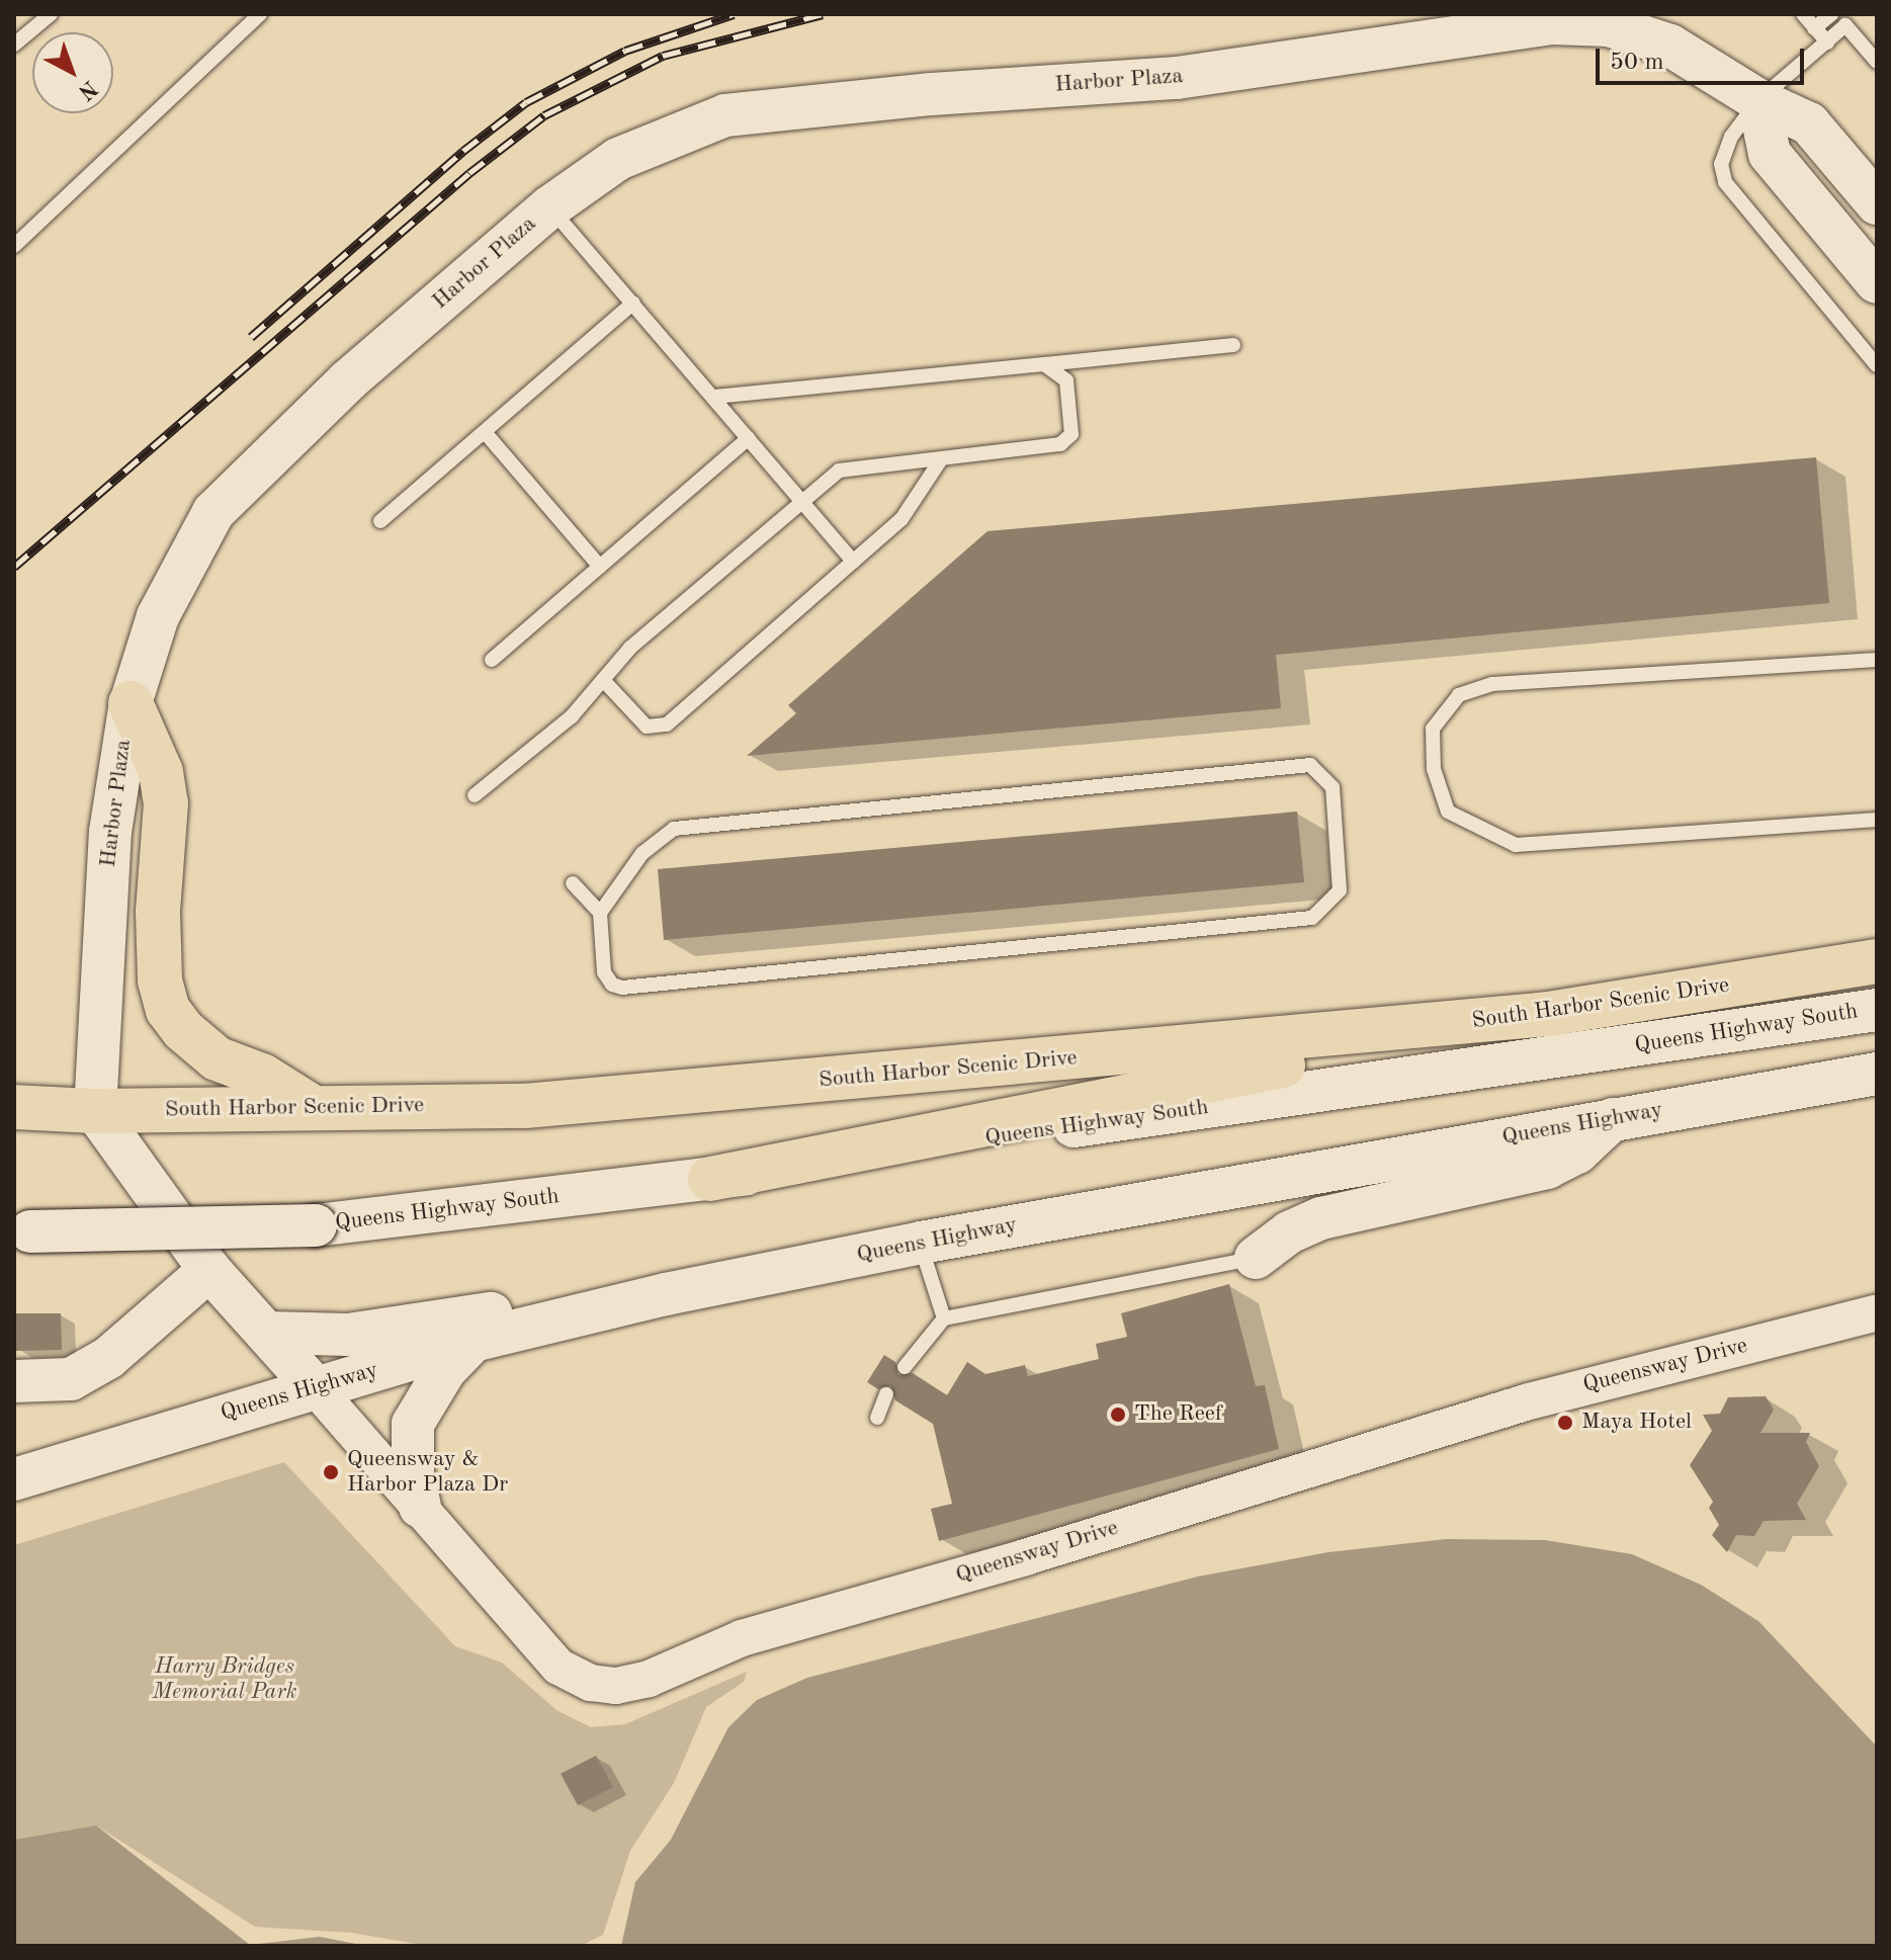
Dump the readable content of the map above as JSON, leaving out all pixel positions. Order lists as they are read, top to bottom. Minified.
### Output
{"streets":{"main road":["Harbor Plaza","South Harbor Scenic Drive","Queens Highway South","Queens Highway"],"street":["Queensway Drive"]},"crossings":[["Harbor Plaza","South Harbor Scenic Drive"],["Queens Highway","Queensway Drive"]],"parks":["Harry Bridges Memorial Park"],"places":["The Reef","Maya Hotel","Queensway & Harbor Plaza Dr"],"scale_bar":"50 m","north":"bottom right"}
